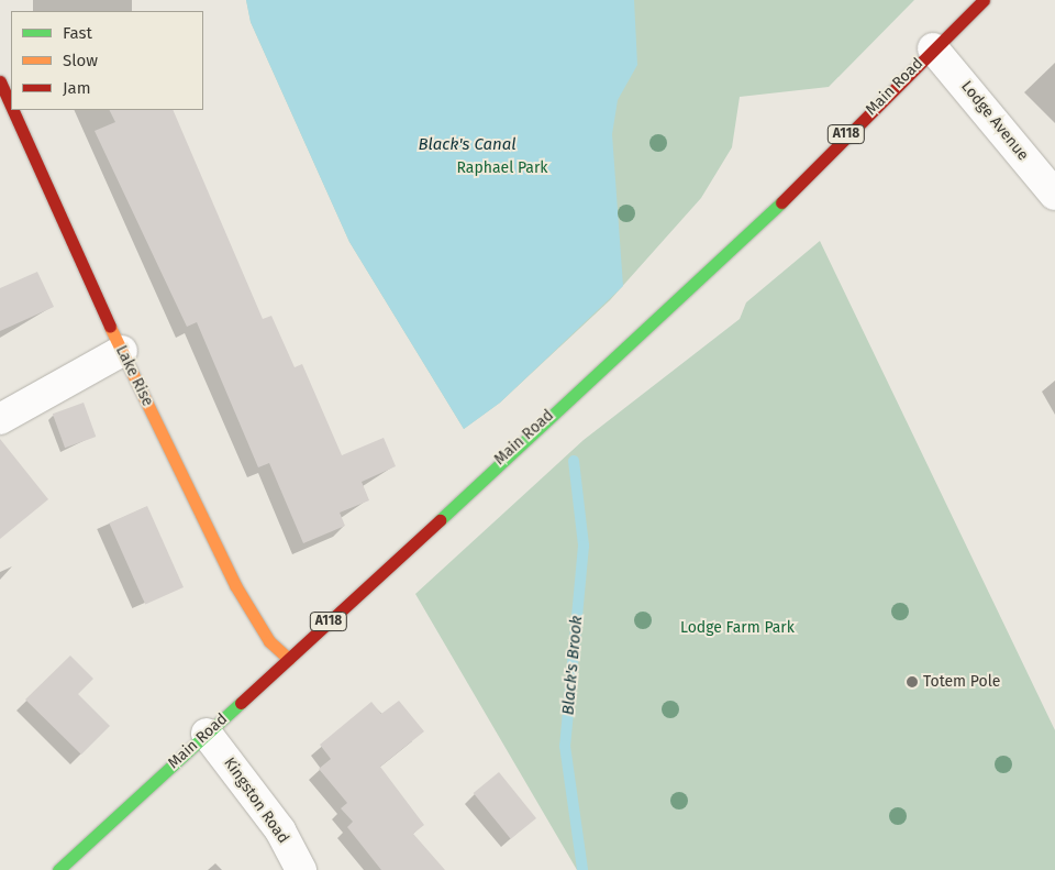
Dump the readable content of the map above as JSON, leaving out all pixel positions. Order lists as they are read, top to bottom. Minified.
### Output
{"streets":{"main road":["Main Road","A118","Lake Rise"],"street":["Lodge Avenue","Kingston Road"]},"crossings":[["Main Road","Lodge Avenue"],["Main Road","Lake Rise"],["Main Road","Kingston Road"]],"water":["Black's Canal","Black's Brook"],"parks":["Raphael Park","Lodge Farm Park"],"places":["Totem Pole"],"legend":["Fast","Slow","Jam"]}
